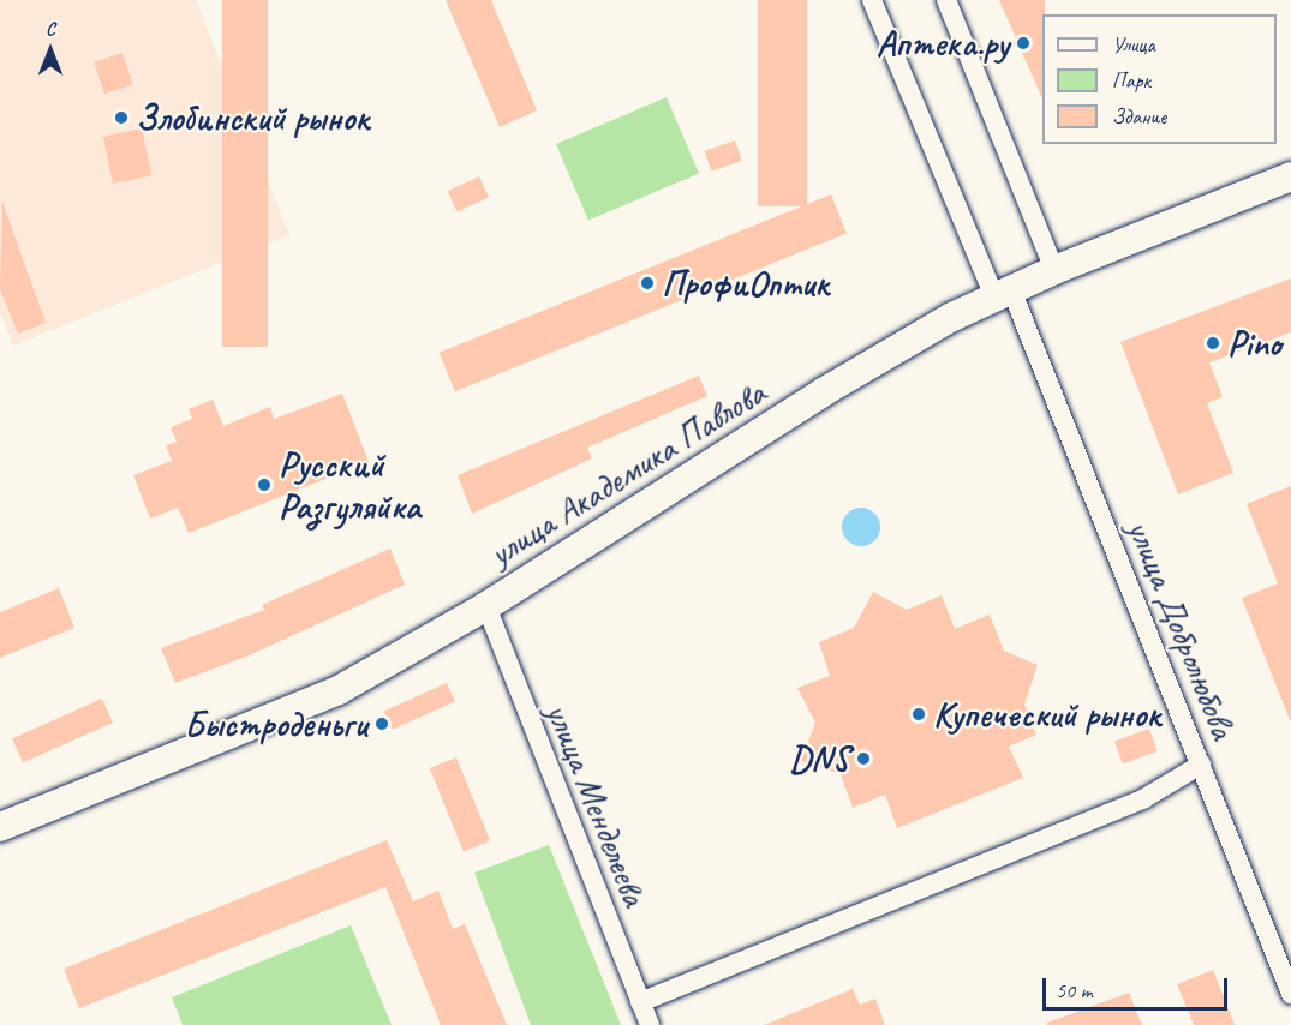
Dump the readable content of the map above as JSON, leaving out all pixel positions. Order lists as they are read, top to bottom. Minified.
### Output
{"streets":{"main road":["улица Академика Павлова"],"street":["улица Добролюбова","улица Менделеева"]},"crossings":[["улица Академика Павлова","улица Добролюбова"],["улица Академика Павлова","улица Менделеева"]],"places":["Аптека.ру","Злобинский рынок","ПрофиОптик","Pino","Русский Разгуляйка","Купеческий рынок","Быстроденьги","DNS"],"legend":["Улица","Парк","Здание"],"scale_bar":"50 m","north":"top"}
